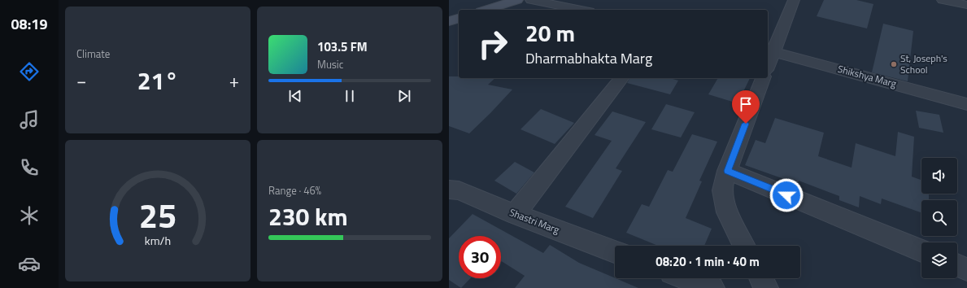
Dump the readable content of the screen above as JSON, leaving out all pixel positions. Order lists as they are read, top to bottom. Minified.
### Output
{"streets":{"street":["Shikshya Marg","Shastri Marg"]},"places":["St, Joseph's School"],"page":{"tabs":"08:19","tile":["Climate",["Range · 46%","230 km"]],"turn":["20 m","Dharmabhakta Marg"],"song":["103.5 FM","Music"],"heat":["−","21°","+"],"limit":"30","trip":"08:20 · 1 min · 40 m","gauge":["25","km/h"]}}
